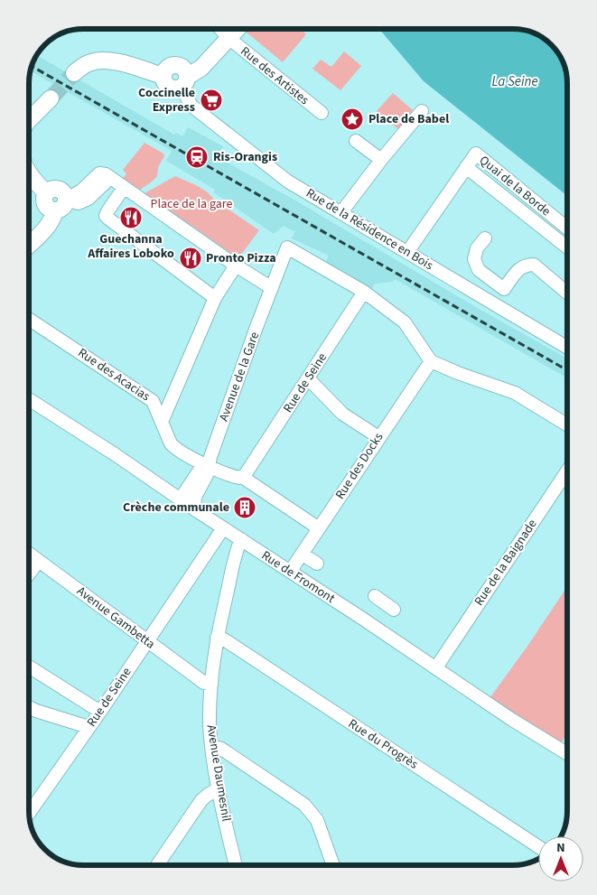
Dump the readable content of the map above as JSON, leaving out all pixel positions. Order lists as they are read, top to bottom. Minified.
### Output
{"streets":{"street":["Rue des Artistes","Quai de la Borde","Rue de la Résidence en Bois","Rue des Acacias","Avenue de la Gare","Rue de Seine","Rue des Docks","Rue de la Baignade","Rue de Fromont","Avenue Gambetta","Rue du Progrès","Avenue Daumesnil"]},"crossings":[["Rue des Acacias","Avenue de la Gare"],["Avenue de la Gare","Rue de Seine"],["Avenue de la Gare","Rue de Fromont"],["Rue de Seine","Rue de Fromont"],["Rue de Seine","Avenue Gambetta"],["Rue des Docks","Rue de Fromont"],["Rue de la Baignade","Rue de Fromont"],["Rue de Fromont","Avenue Daumesnil"],["Avenue Gambetta","Avenue Daumesnil"],["Rue du Progrès","Avenue Daumesnil"]],"water":["La Seine"],"parks":["Place de la gare"],"places":{"supermarket":["Coccinelle Express"],"place":["Place de Babel"],"station":["Ris-Orangis"],"restaurant":["Guechanna Affaires Loboko","Pronto Pizza"],"building":["Crèche communale"]},"north":"top"}
